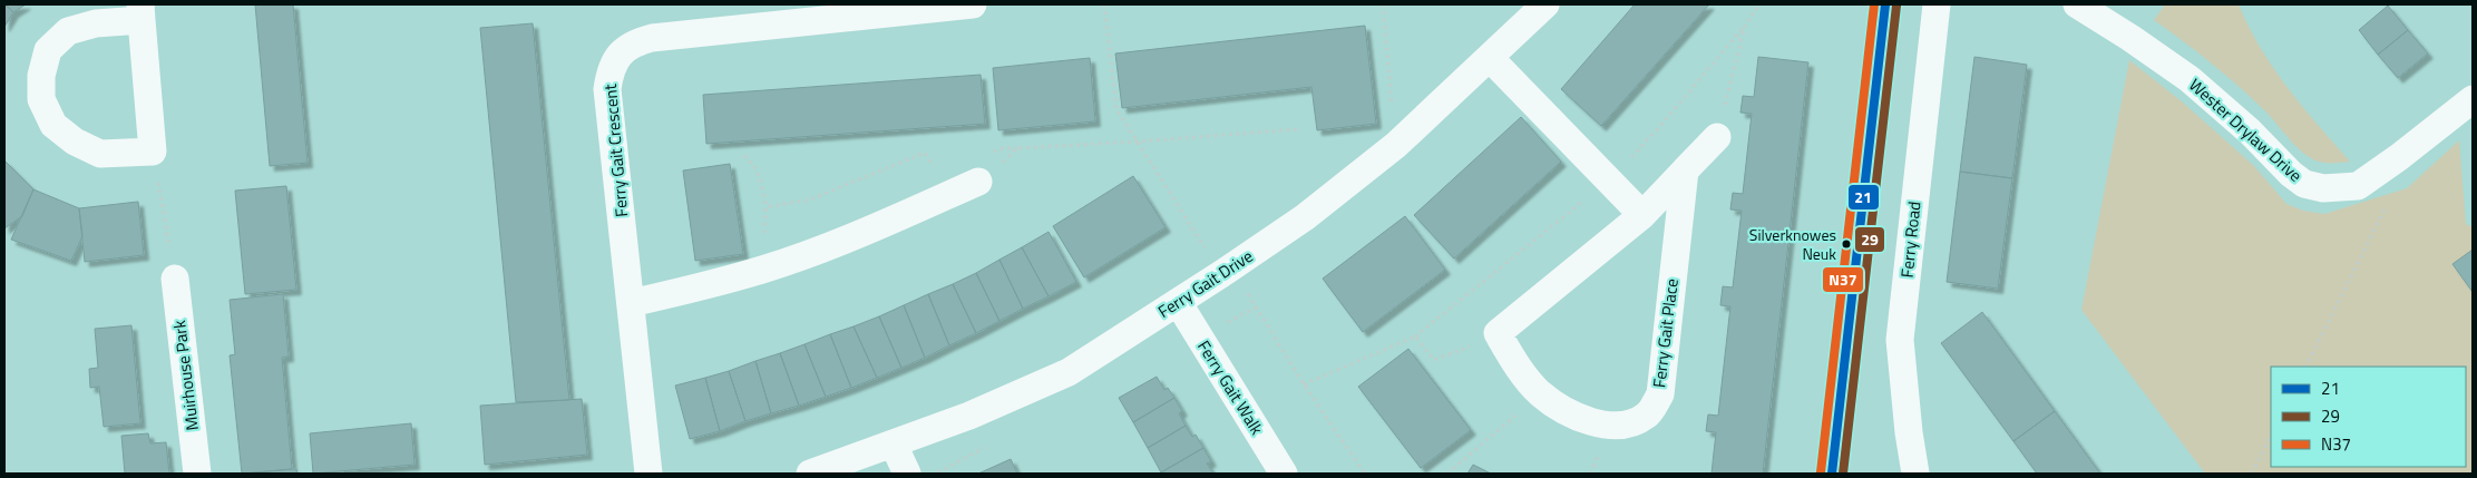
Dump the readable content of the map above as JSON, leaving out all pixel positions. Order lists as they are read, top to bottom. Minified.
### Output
{"streets":{"street":["Wester Drylaw Drive","Ferry Gait Crescent","Ferry Road","Ferry Gait Drive","Ferry Gait Place","Muirhouse Park","Ferry Gait Walk"]},"crossings":[["Ferry Gait Drive","Ferry Gait Walk"]],"places":["Silverknowes Neuk"],"lines":["transit line 21","transit line N37","transit line 29"],"legend":["21","29","N37"]}
